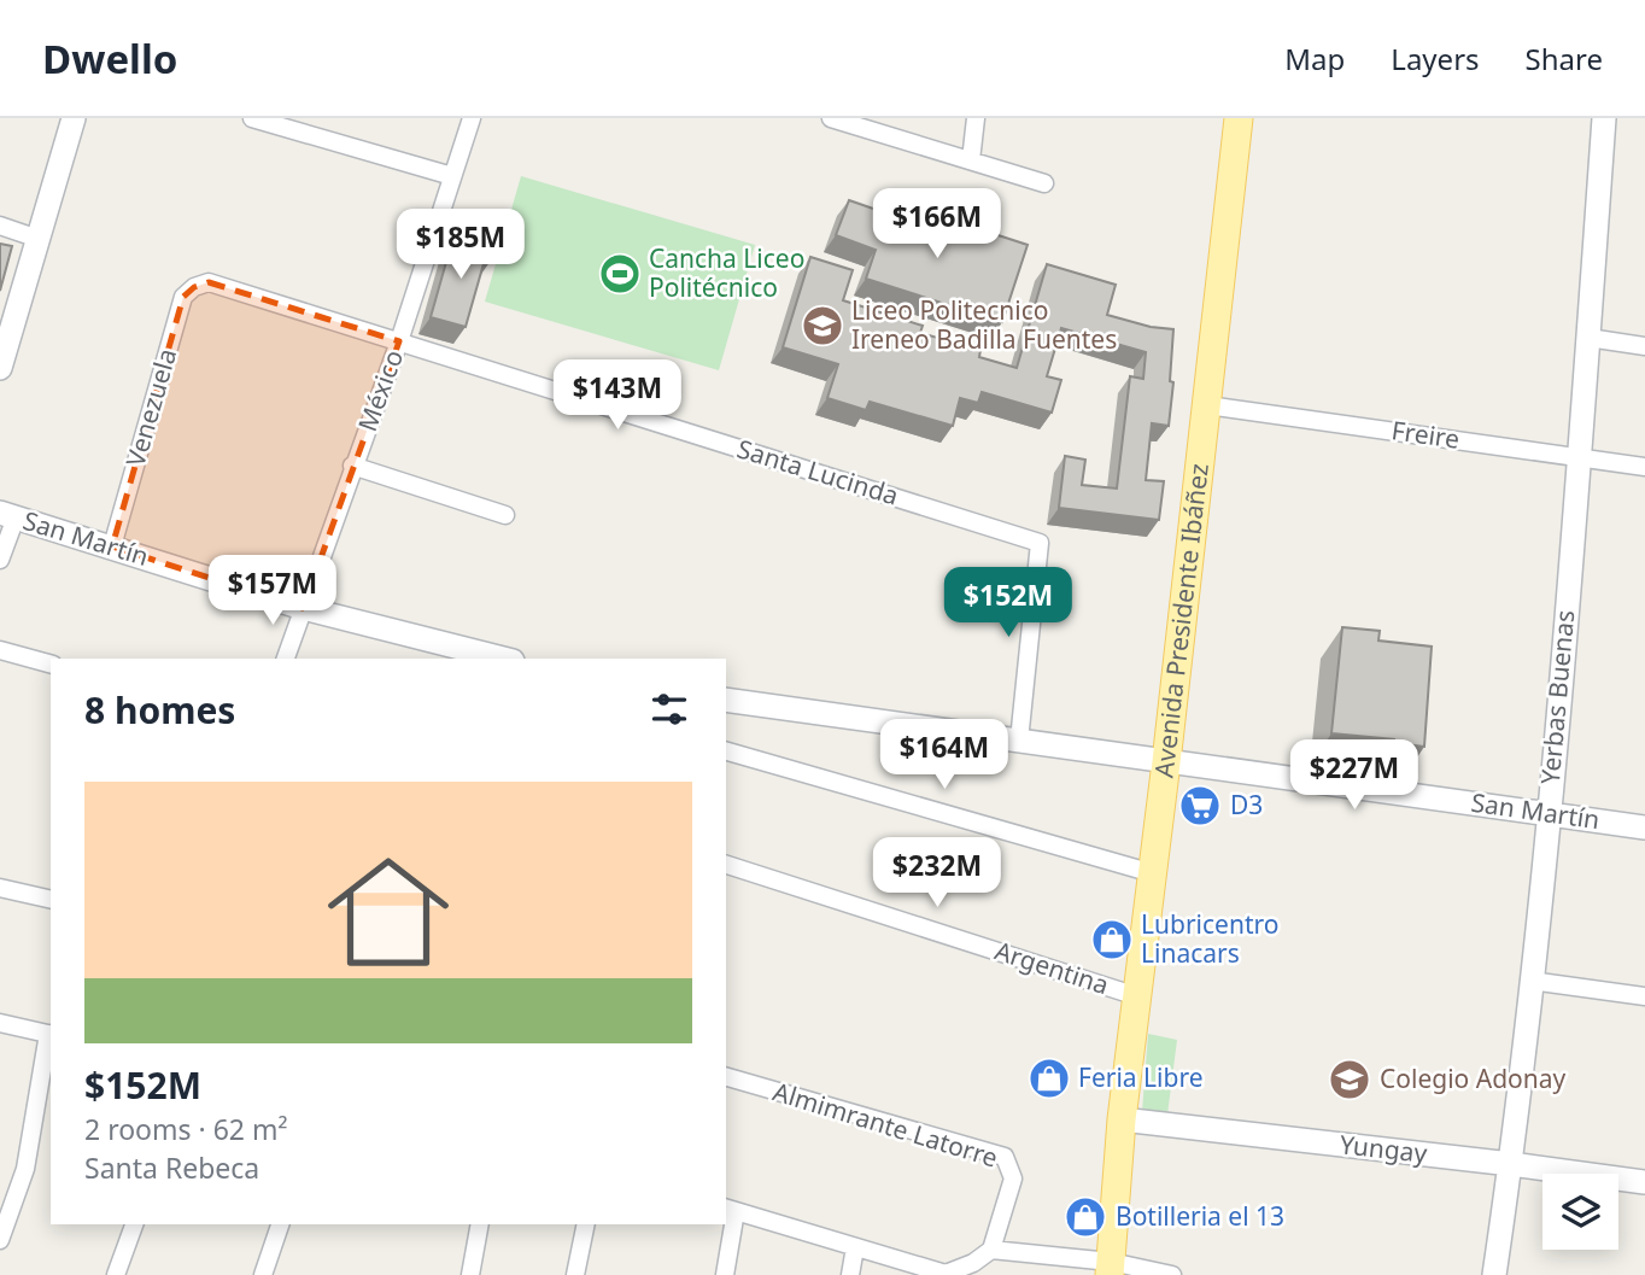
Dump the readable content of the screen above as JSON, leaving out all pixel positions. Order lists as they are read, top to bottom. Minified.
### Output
{"streets":{"main road":["Avenida Presidente Ibáñez"],"street":["México","Venezuela","Freire","Santa Lucinda","San Martín","Yerbas Buenas","Argentina","Almimrante Latorre","Yungay"]},"crossings":[["México","Santa Lucinda"],["México","San Martín"],["Venezuela","Santa Lucinda"],["Venezuela","San Martín"],["Freire","Avenida Presidente Ibáñez"],["Freire","Yerbas Buenas"],["Santa Lucinda","San Martín"],["San Martín","Avenida Presidente Ibáñez"],["San Martín","Yerbas Buenas"],["Avenida Presidente Ibáñez","Argentina"],["Avenida Presidente Ibáñez","Yungay"],["Yerbas Buenas","Yungay"]],"places":{"sports":["Cancha Liceo Politécnico"],"school or university":["Liceo Politecnico Ireneo Badilla Fuentes","Colegio Adonay"],"supermarket":["D3"],"shop":["Lubricentro Linacars","Feria Libre","Botilleria el 13"]},"page":{"header":"Dwello","nav":["Map","Layers","Share"],"price":["$166M","$185M","$143M","$157M","$152M","$164M","$227M","$232M"],"heading":"8 homes","list":[{"name":"$152M","note":"2 rooms · 62 m² · Santa Rebeca"}]}}
